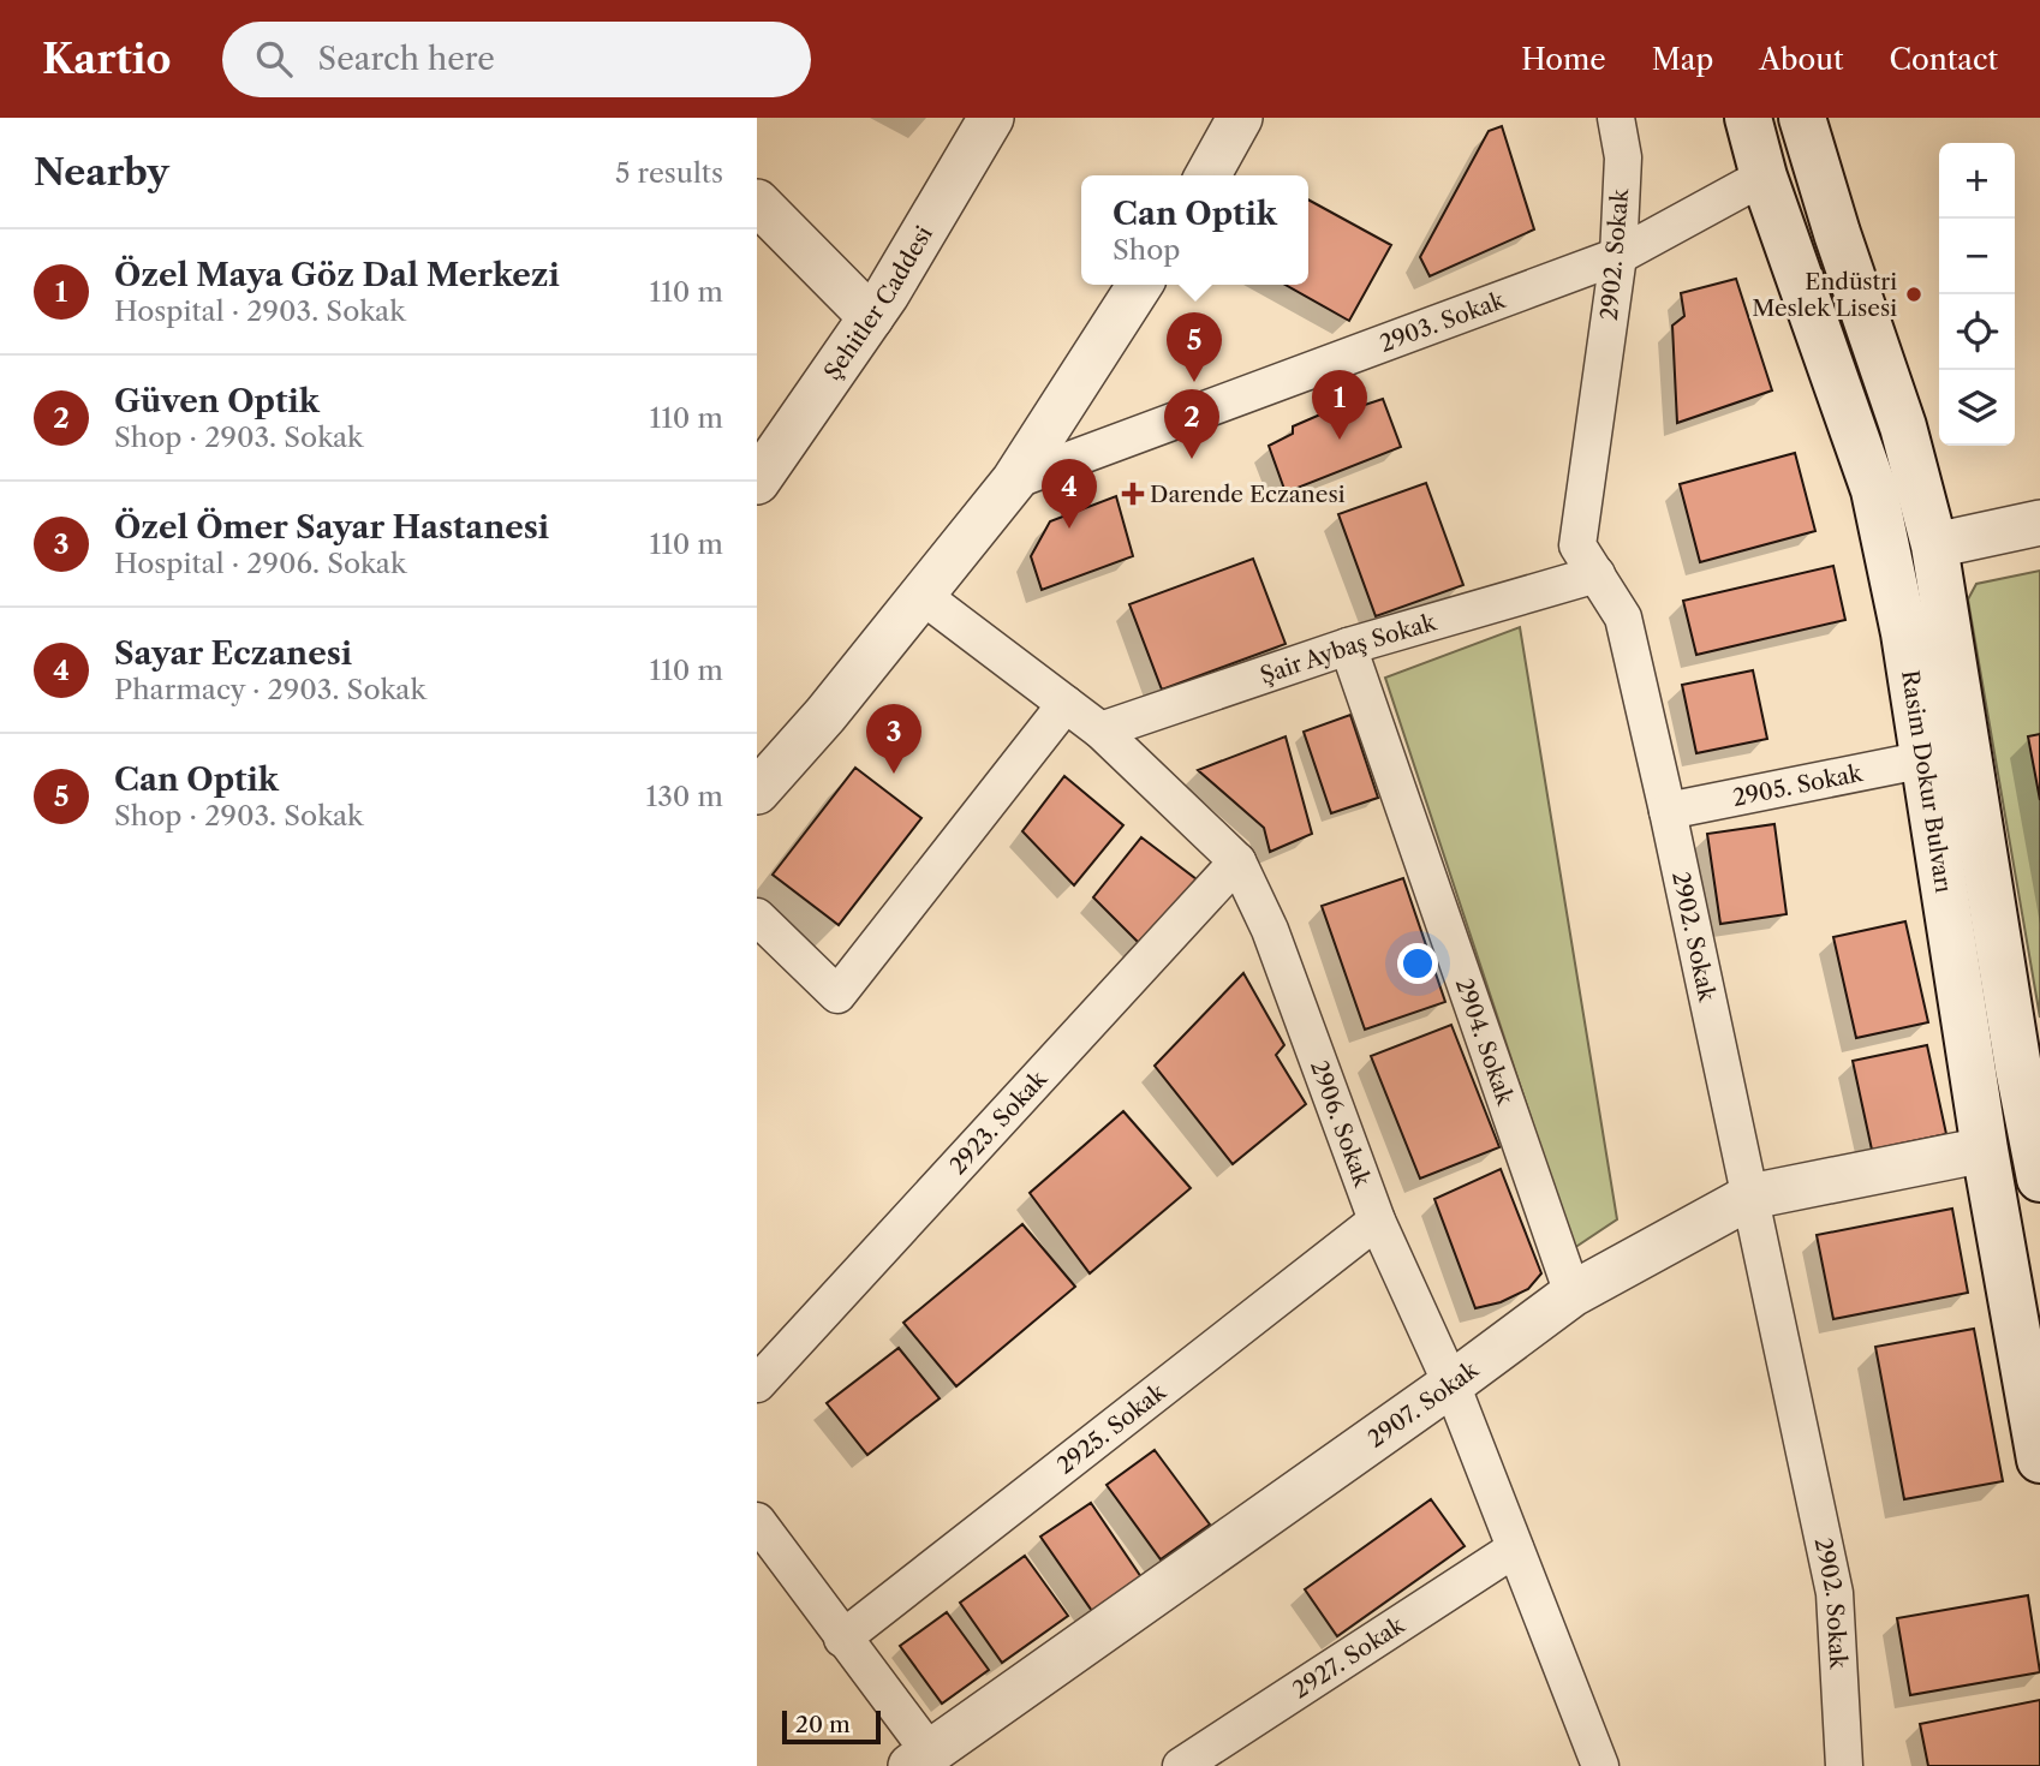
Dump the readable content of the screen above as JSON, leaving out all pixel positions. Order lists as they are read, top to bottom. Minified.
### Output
{"streets":{"main road":["Rasim Dokur Bulvarı"],"street":["2902. Sokak","Şehitler Caddesi","2903. Sokak","Şair Aybaş Sokak","2905. Sokak","2904. Sokak","2906. Sokak","2923. Sokak","2907. Sokak","2925. Sokak","2927. Sokak"]},"crossings":[["2902. Sokak","2903. Sokak"],["2902. Sokak","Şair Aybaş Sokak"],["2902. Sokak","2905. Sokak"],["2902. Sokak","2907. Sokak"],["2903. Sokak","Rasim Dokur Bulvarı"],["Şair Aybaş Sokak","2904. Sokak"],["Şair Aybaş Sokak","2906. Sokak"],["Rasim Dokur Bulvarı","2905. Sokak"],["Rasim Dokur Bulvarı","2907. Sokak"],["2904. Sokak","2907. Sokak"],["2906. Sokak","2923. Sokak"],["2906. Sokak","2907. Sokak"],["2906. Sokak","2925. Sokak"],["2906. Sokak","2927. Sokak"]],"places":{"other":["Endüstri Meslek Lisesi"],"health":["Darende Eczanesi"]},"scale_bar":"20 m","page":{"header":"Kartio","search":"Search here","nav":["Home","Map","About","Contact"],"heading":["Nearby","5 results"],"map_buttons":["+","−"],"popup":["Can Optik","Shop"],"list":[{"mark":"1","name":"Özel Maya Göz Dal Merkezi","note":"Hospital · 2903. Sokak","value":"110 m"},{"mark":"2","name":"Güven Optik","note":"Shop · 2903. Sokak","value":"110 m"},{"mark":"3","name":"Özel Ömer Sayar Hastanesi","note":"Hospital · 2906. Sokak","value":"110 m"},{"mark":"4","name":"Sayar Eczanesi","note":"Pharmacy · 2903. Sokak","value":"110 m"},{"mark":"5","name":"Can Optik","note":"Shop · 2903. Sokak","value":"130 m"}],"pins":["5","1","2","4","3"],"scale":"20 m"}}
